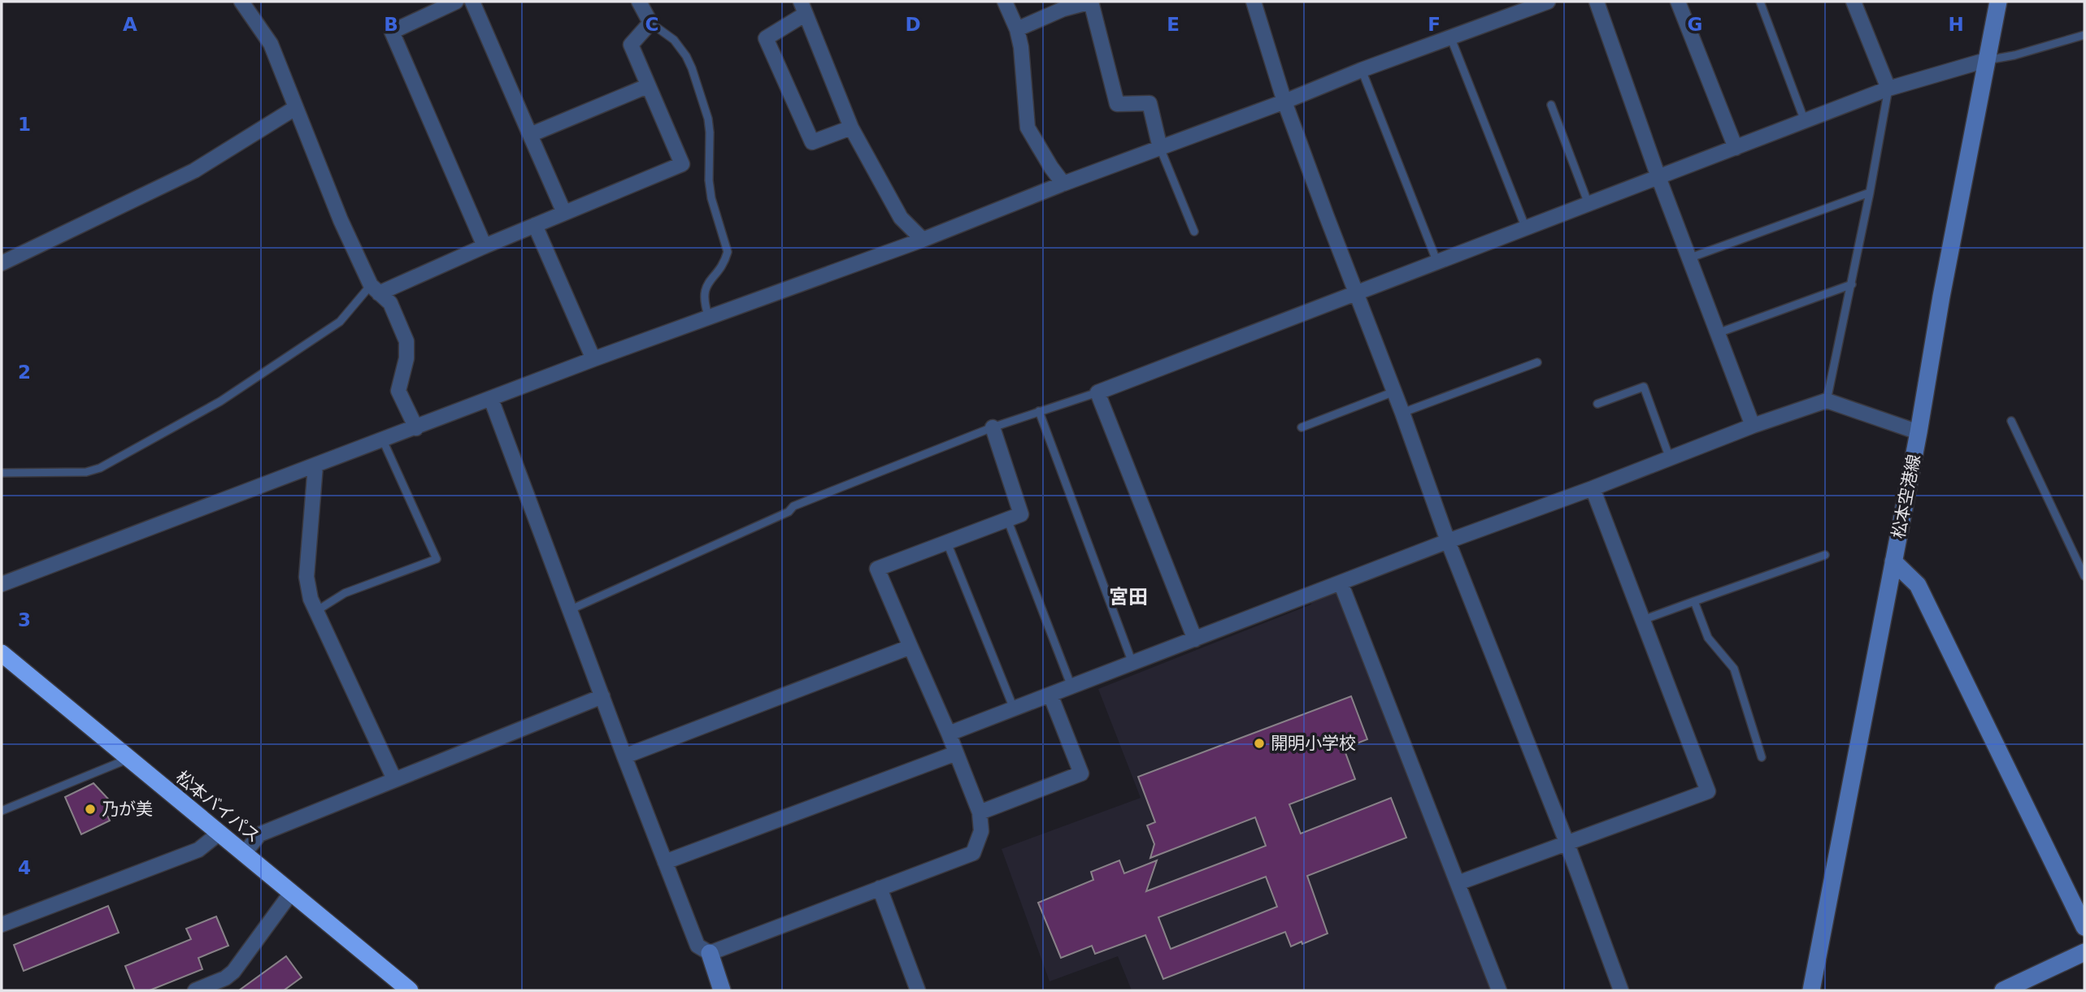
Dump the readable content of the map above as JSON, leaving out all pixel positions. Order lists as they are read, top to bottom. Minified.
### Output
{"streets":{"highway":["松本バイパス"],"main road":["松本空港線"]},"districts":["宮田"],"places":["開明小学校","乃が美"],"grid":{"columns":["A","B","C","D","E","F","G","H"],"rows":["1","2","3","4"]}}
